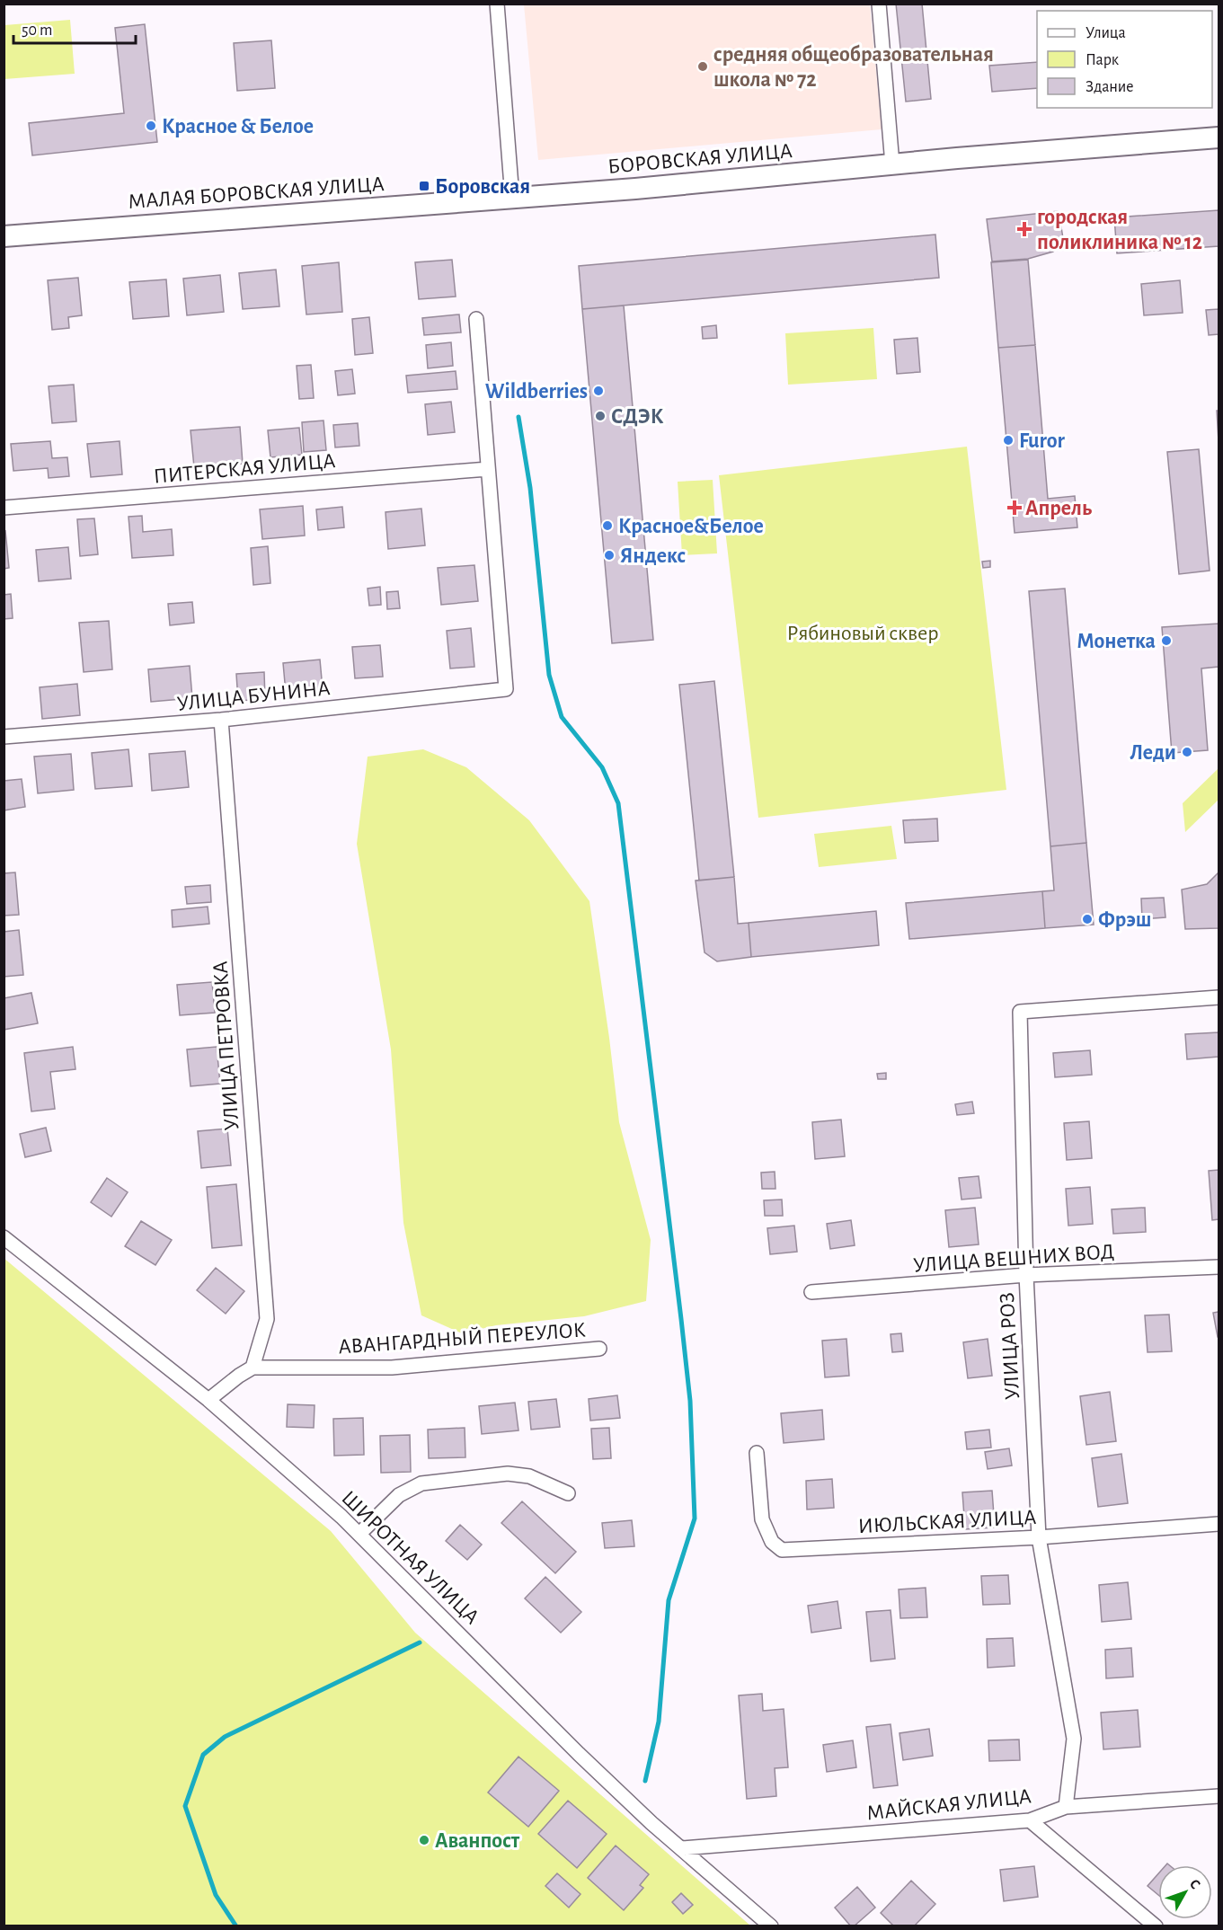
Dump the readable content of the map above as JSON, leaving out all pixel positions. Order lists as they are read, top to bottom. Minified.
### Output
{"streets":{"street":["БОРОВСКАЯ УЛИЦА","МАЛАЯ БОРОВСКАЯ УЛИЦА","ПИТЕРСКАЯ УЛИЦА","УЛИЦА БУНИНА","УЛИЦА ПЕТРОВКА","УЛИЦА ВЕШНИХ ВОД","АВАНГАРДНЫЙ ПЕРЕУЛОК","УЛИЦА РОЗ","ИЮЛЬСКАЯ УЛИЦА","ШИРОТНАЯ УЛИЦА","МАЙСКАЯ УЛИЦА"]},"crossings":[["БОРОВСКАЯ УЛИЦА","МАЛАЯ БОРОВСКАЯ УЛИЦА"],["ПИТЕРСКАЯ УЛИЦА","УЛИЦА БУНИНА"],["УЛИЦА БУНИНА","УЛИЦА ПЕТРОВКА"],["УЛИЦА ПЕТРОВКА","АВАНГАРДНЫЙ ПЕРЕУЛОК"],["УЛИЦА ВЕШНИХ ВОД","УЛИЦА РОЗ"],["УЛИЦА РОЗ","ИЮЛЬСКАЯ УЛИЦА"],["УЛИЦА РОЗ","МАЙСКАЯ УЛИЦА"],["ШИРОТНАЯ УЛИЦА","МАЙСКАЯ УЛИЦА"]],"parks":["Рябиновый сквер"],"places":{"other":["средняя общеобразовательная школа № 72","Красное & Белое","Wildberries","СДЭК","Furor","Красное&Белое","Яндекс","Монетка","Леди","Фрэш","Аванпост"],"transit":["Боровская"],"health":["городская поликлиника № 12","Апрель"]},"legend":["Улица","Парк","Здание"],"scale_bar":"50 m","north":"top right"}
